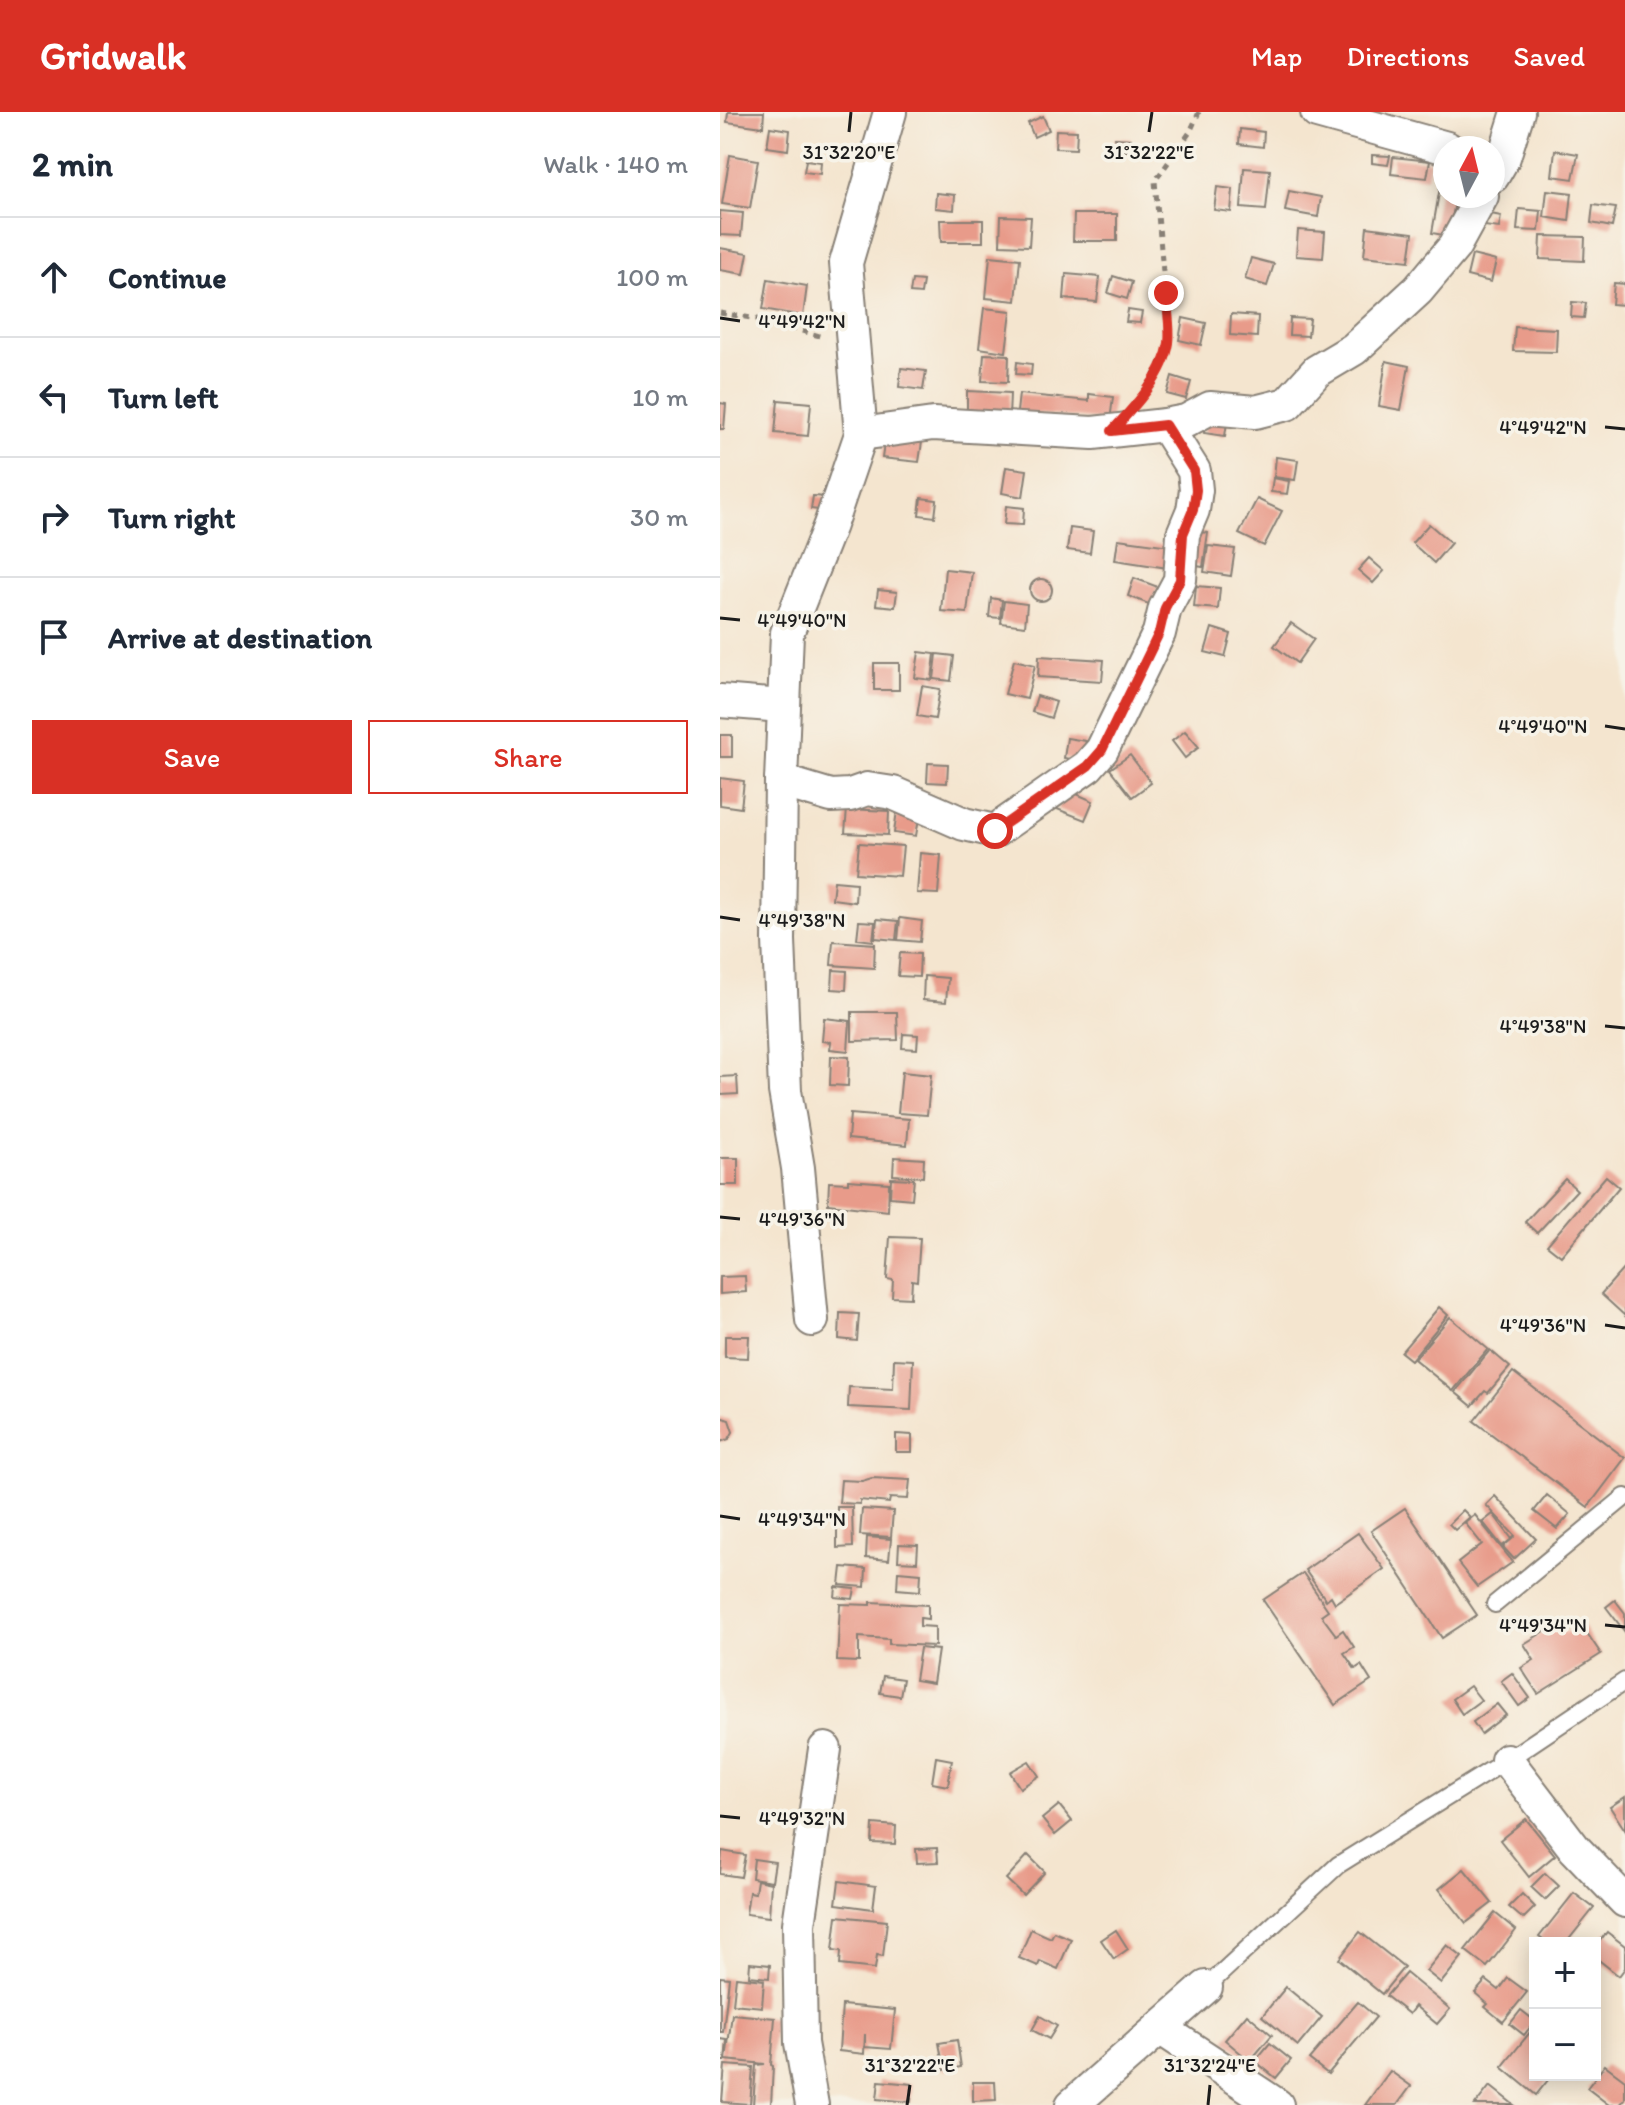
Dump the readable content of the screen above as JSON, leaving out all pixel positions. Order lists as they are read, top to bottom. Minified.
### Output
{"north":"top","page":{"header":"Gridwalk","nav":["Map","Directions","Saved"],"heading":["2 min","Walk · 140 m"],"list":[["Continue","100 m"],["Turn left","10 m"],["Turn right","30 m"],"Arrive at destination"],"buttons":["Save","Share"],"map_buttons":["+","−"]},"coordinates":["31°32'20\"E","31°32'22\"E","4°49'42\"N","4°49'40\"N","4°49'38\"N","4°49'36\"N","4°49'34\"N","4°49'32\"N","31°32'24\"E"]}
